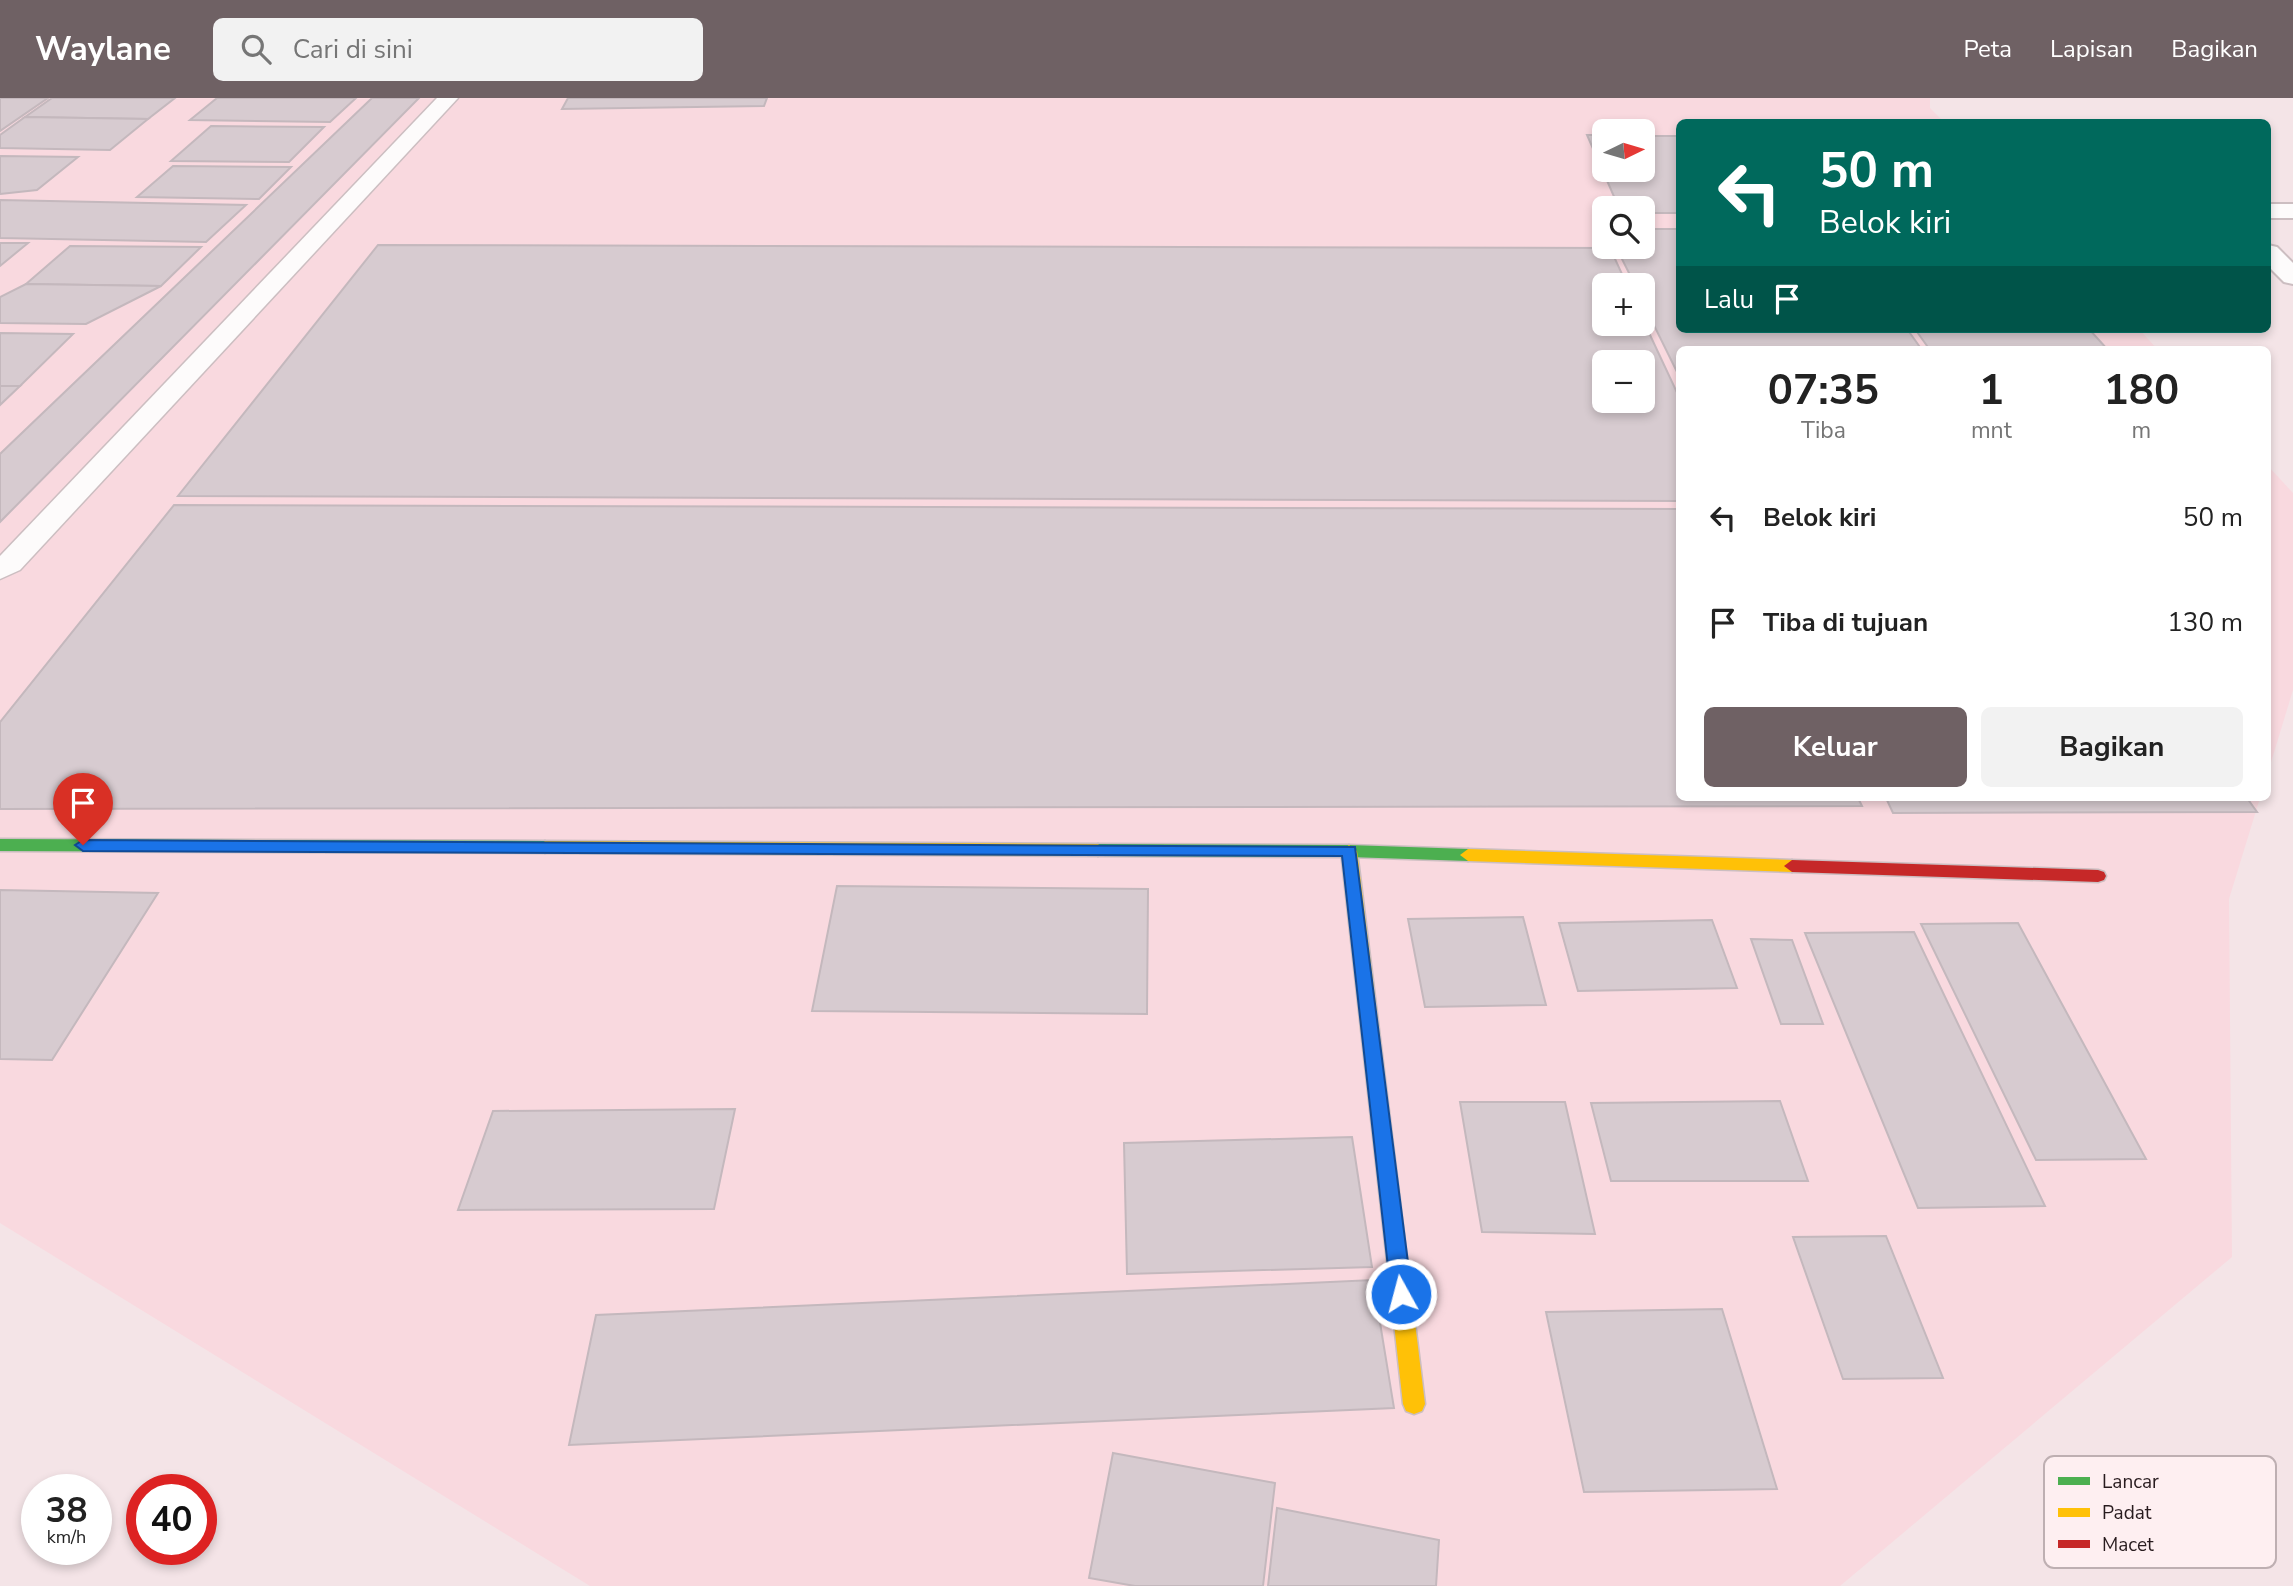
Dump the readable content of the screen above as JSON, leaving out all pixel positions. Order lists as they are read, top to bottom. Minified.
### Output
{"legend":["Lancar","Padat","Macet"],"north":"right","page":{"header":"Waylane","search":"Cari di sini","nav":["Peta","Lapisan","Bagikan"],"map_buttons":["+","−"],"turn":["50 m","Belok kiri"],"then":"Lalu","eta":["07:35","Tiba","1","mnt","180","m"],"list":[{"name":"Belok kiri","value":"50 m"},{"name":"Tiba di tujuan","value":"130 m"}],"buttons":["Keluar","Bagikan"],"speed":"38 km/h","limit":"40"}}
